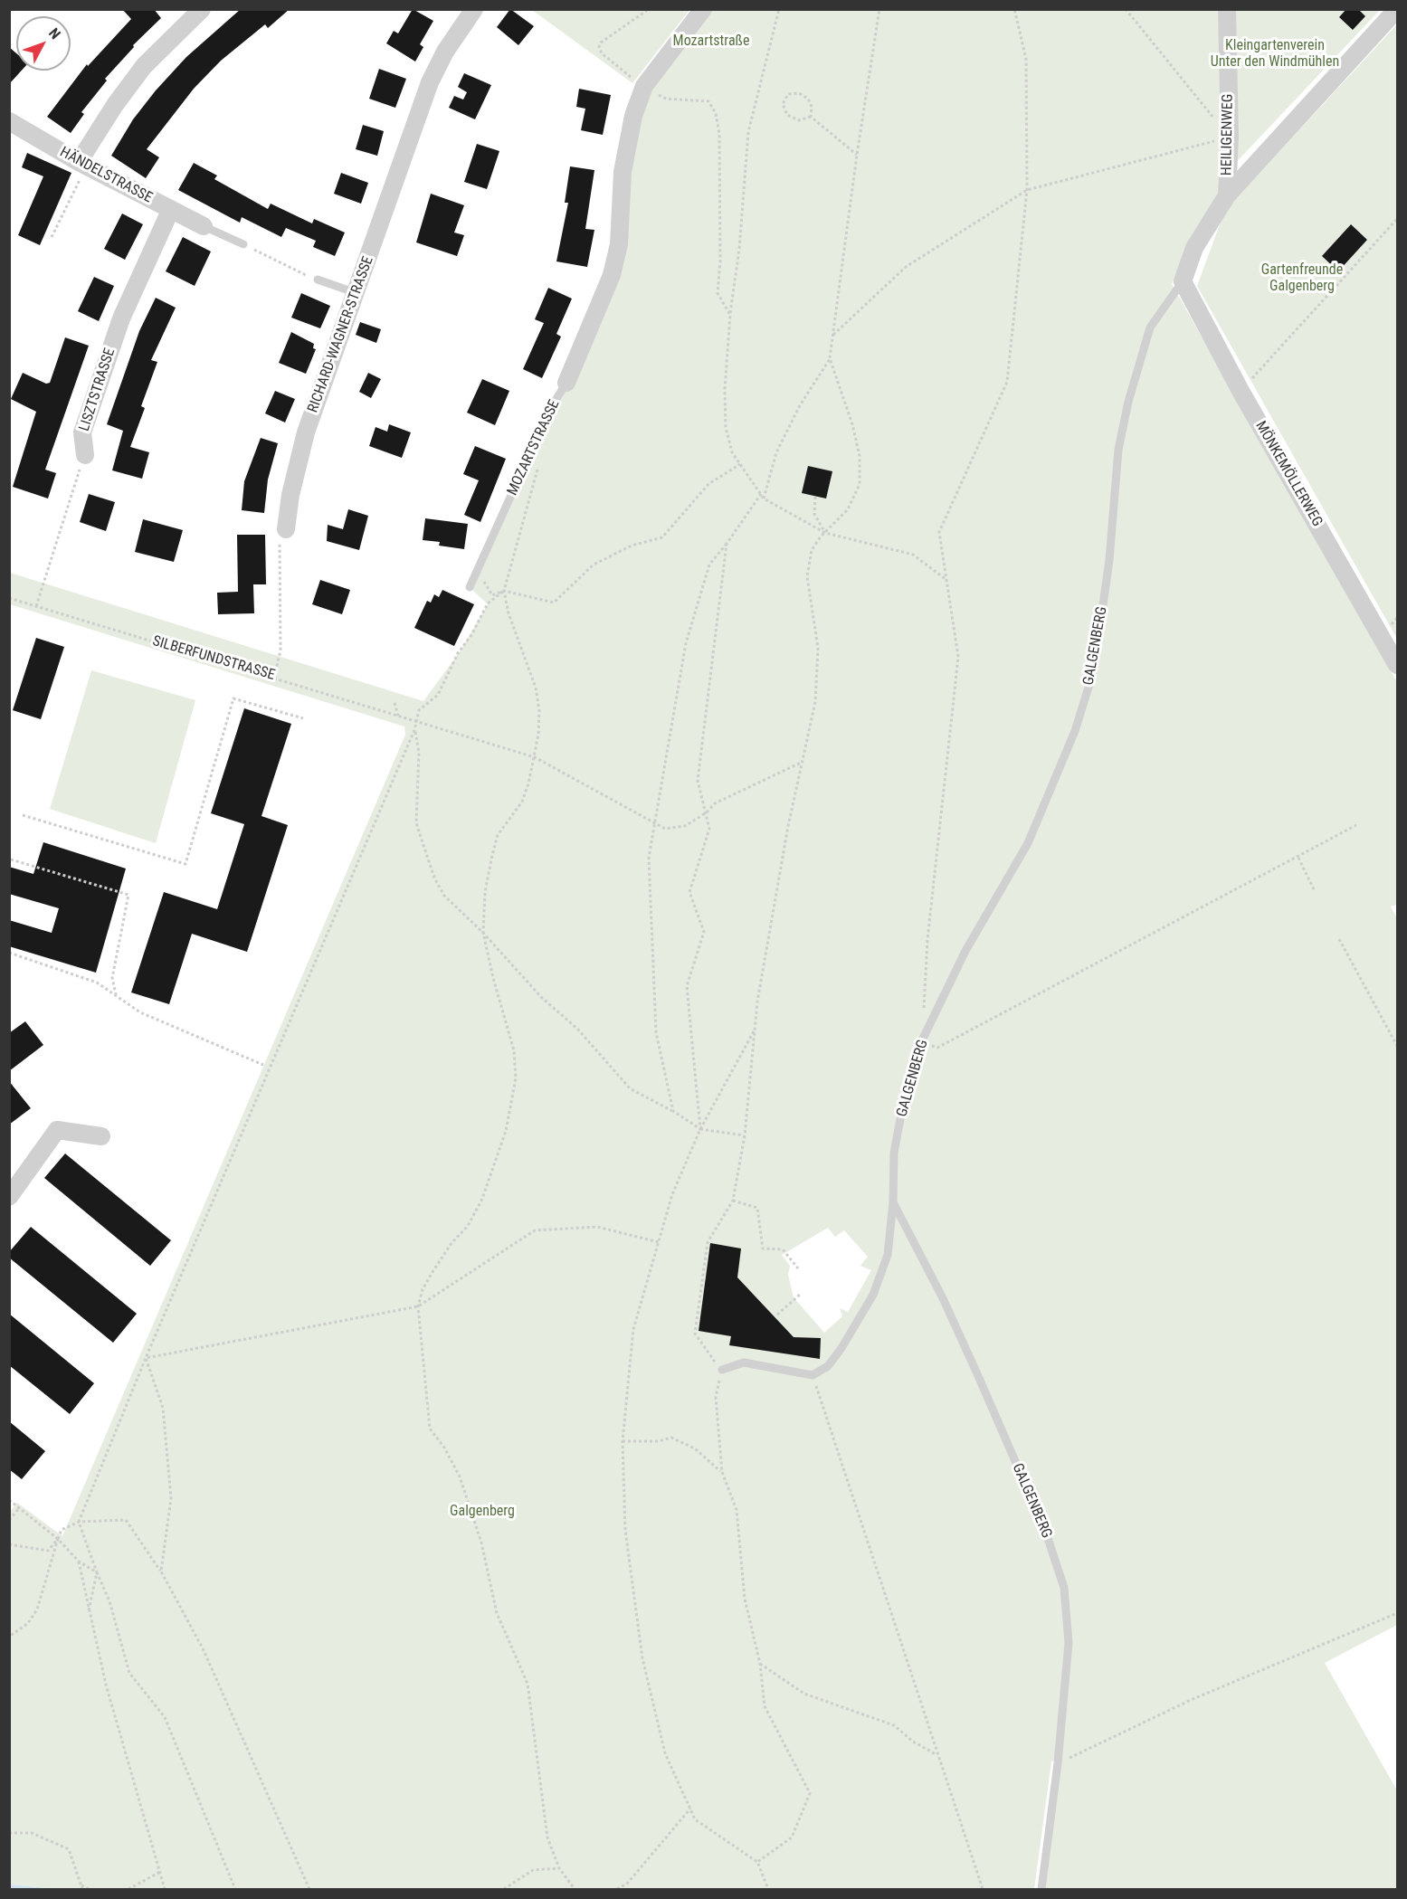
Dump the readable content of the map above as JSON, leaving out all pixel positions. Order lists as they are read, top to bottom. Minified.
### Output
{"streets":{"street":["HEILIGENWEG","HÄNDELSTRASSE","RICHARD-WAGNER-STRASSE","LISZTSTRASSE","MOZARTSTRASSE","MÖNKEMÖLLERWEG"],"lane":["GALGENBERG"],"path":["SILBERFUNDSTRASSE"]},"crossings":[["HÄNDELSTRASSE","LISZTSTRASSE"],["MÖNKEMÖLLERWEG","GALGENBERG"]],"parks":["Mozartstraße","Kleingartenverein Unter den Windmühlen","Gartenfreunde Galgenberg","Galgenberg"],"north":"top right"}
